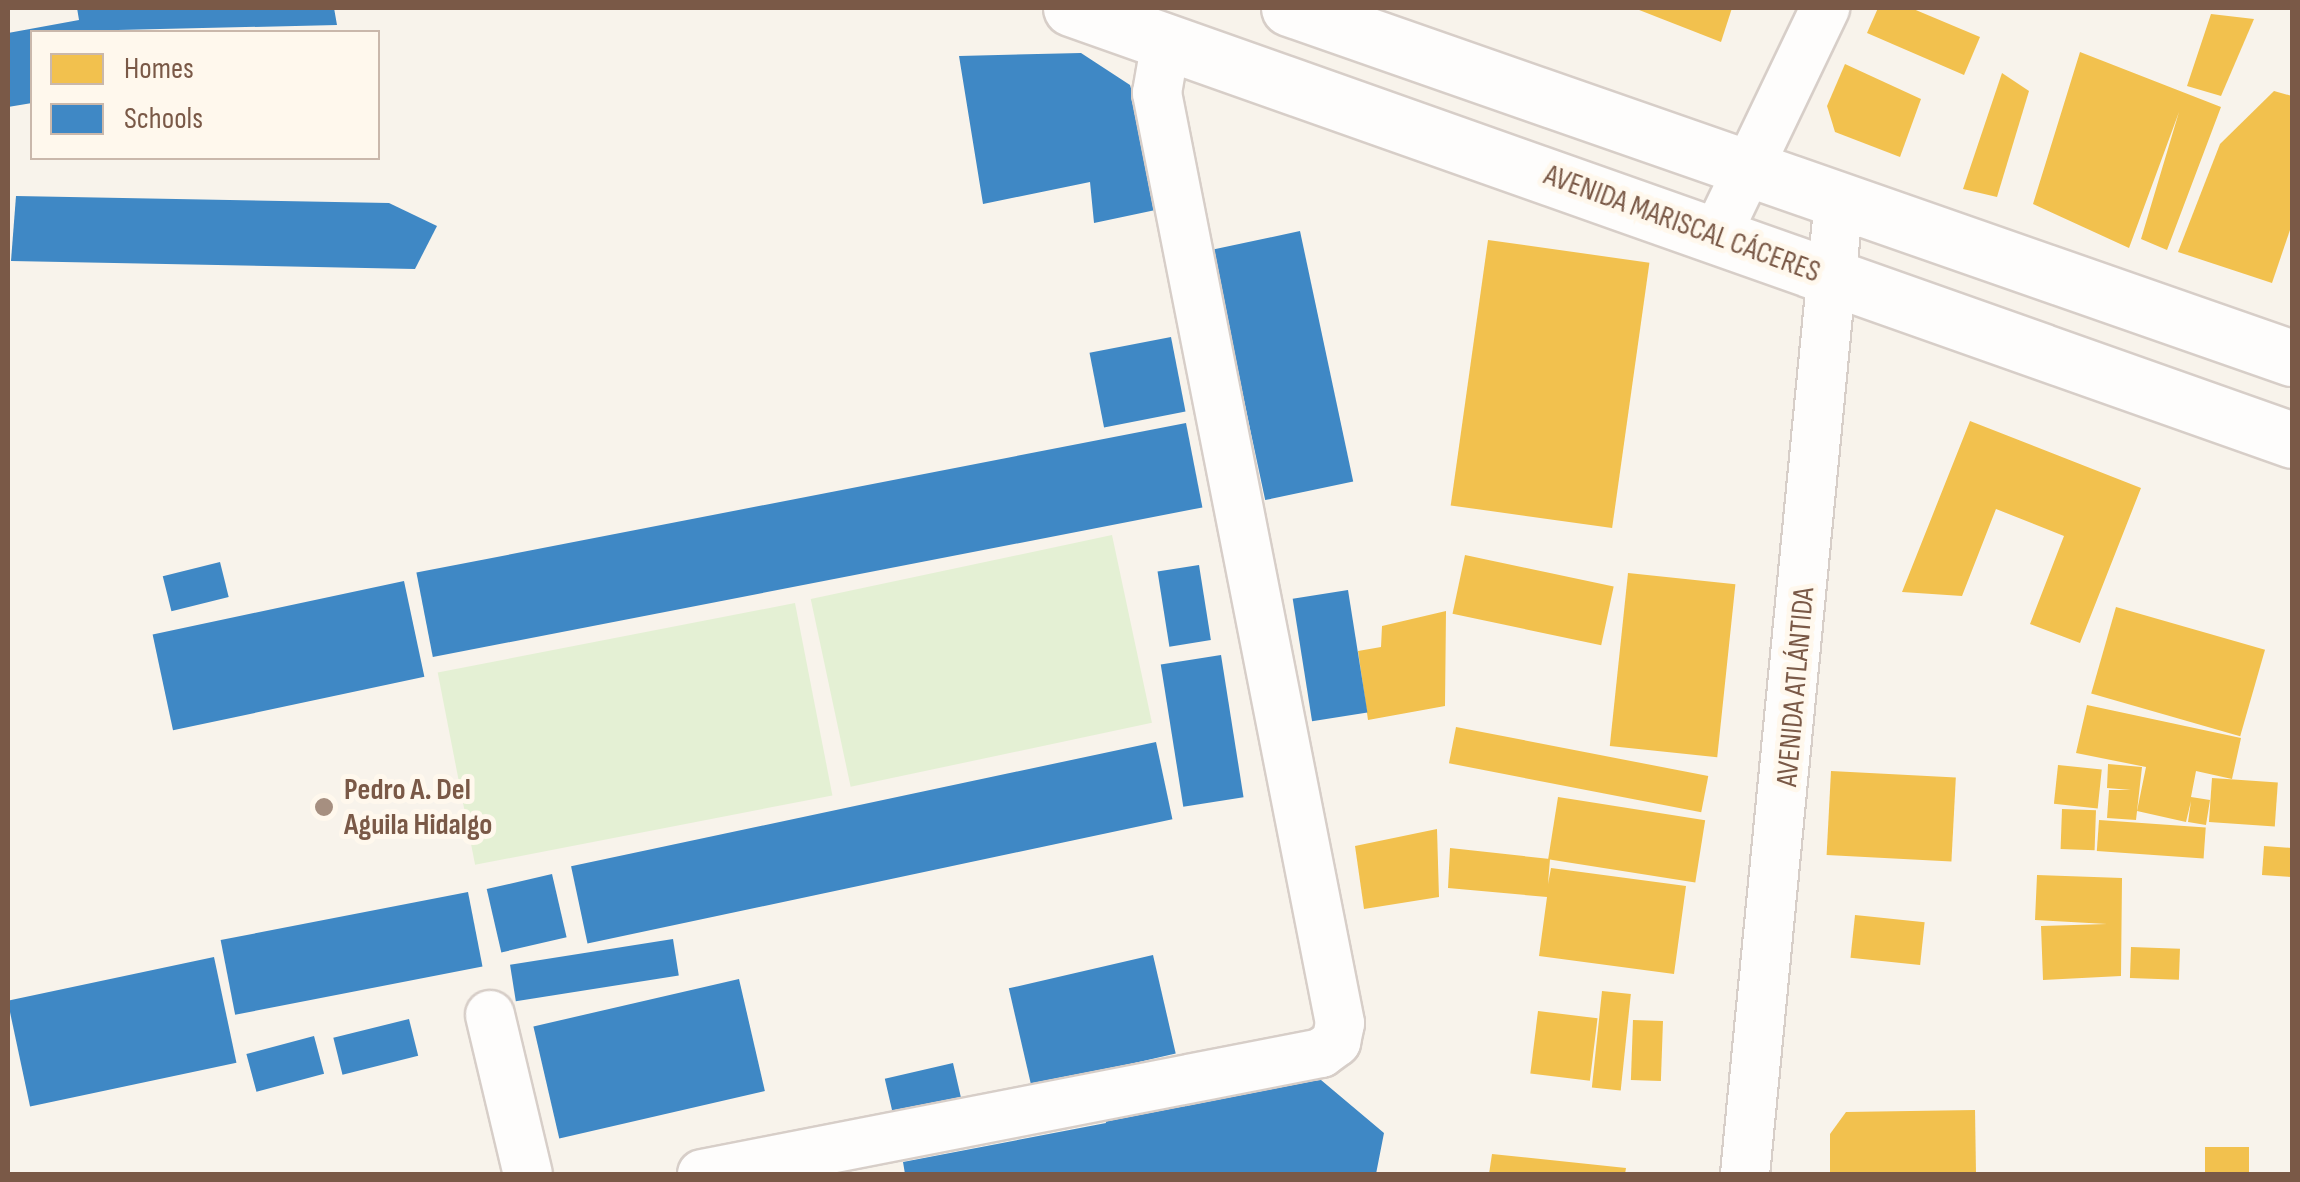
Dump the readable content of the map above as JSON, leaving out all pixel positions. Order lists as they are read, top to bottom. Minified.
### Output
{"streets":{"main road":["AVENIDA MARISCAL CÁCERES"],"street":["AVENIDA ATLÁNTIDA"]},"crossings":[["AVENIDA MARISCAL CÁCERES","AVENIDA ATLÁNTIDA"]],"places":["Pedro A. Del Aguila Hidalgo"],"legend":["Homes","Schools"]}
